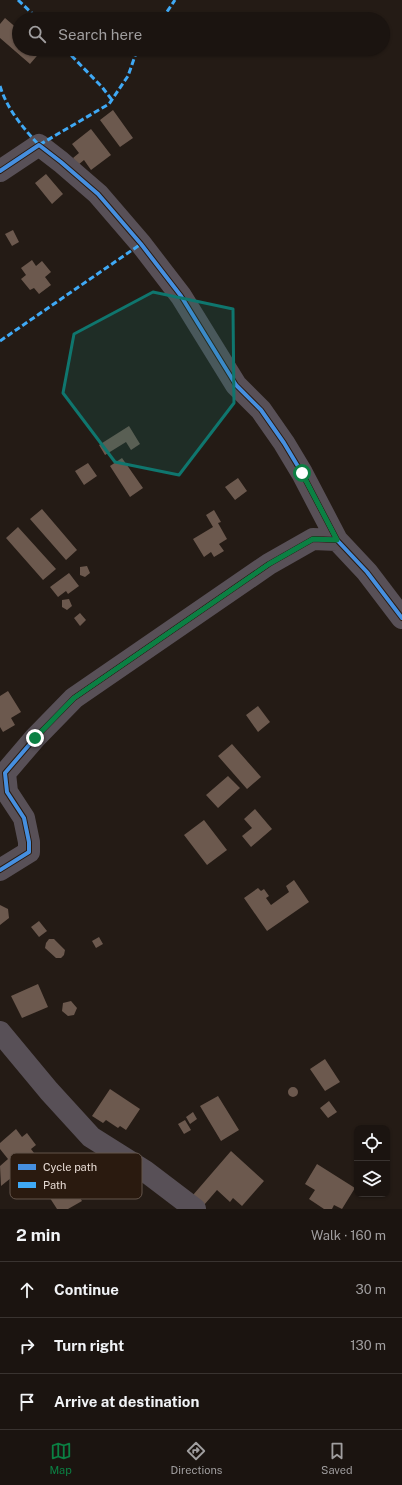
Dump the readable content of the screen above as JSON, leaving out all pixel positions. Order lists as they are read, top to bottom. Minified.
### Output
{"legend":["Cycle path","Path"],"page":{"search":"Search here","heading":["2 min","Walk · 160 m"],"list":[["Continue","30 m"],["Turn right","130 m"],"Arrive at destination"],"nav":["Map","Directions","Saved"]}}
